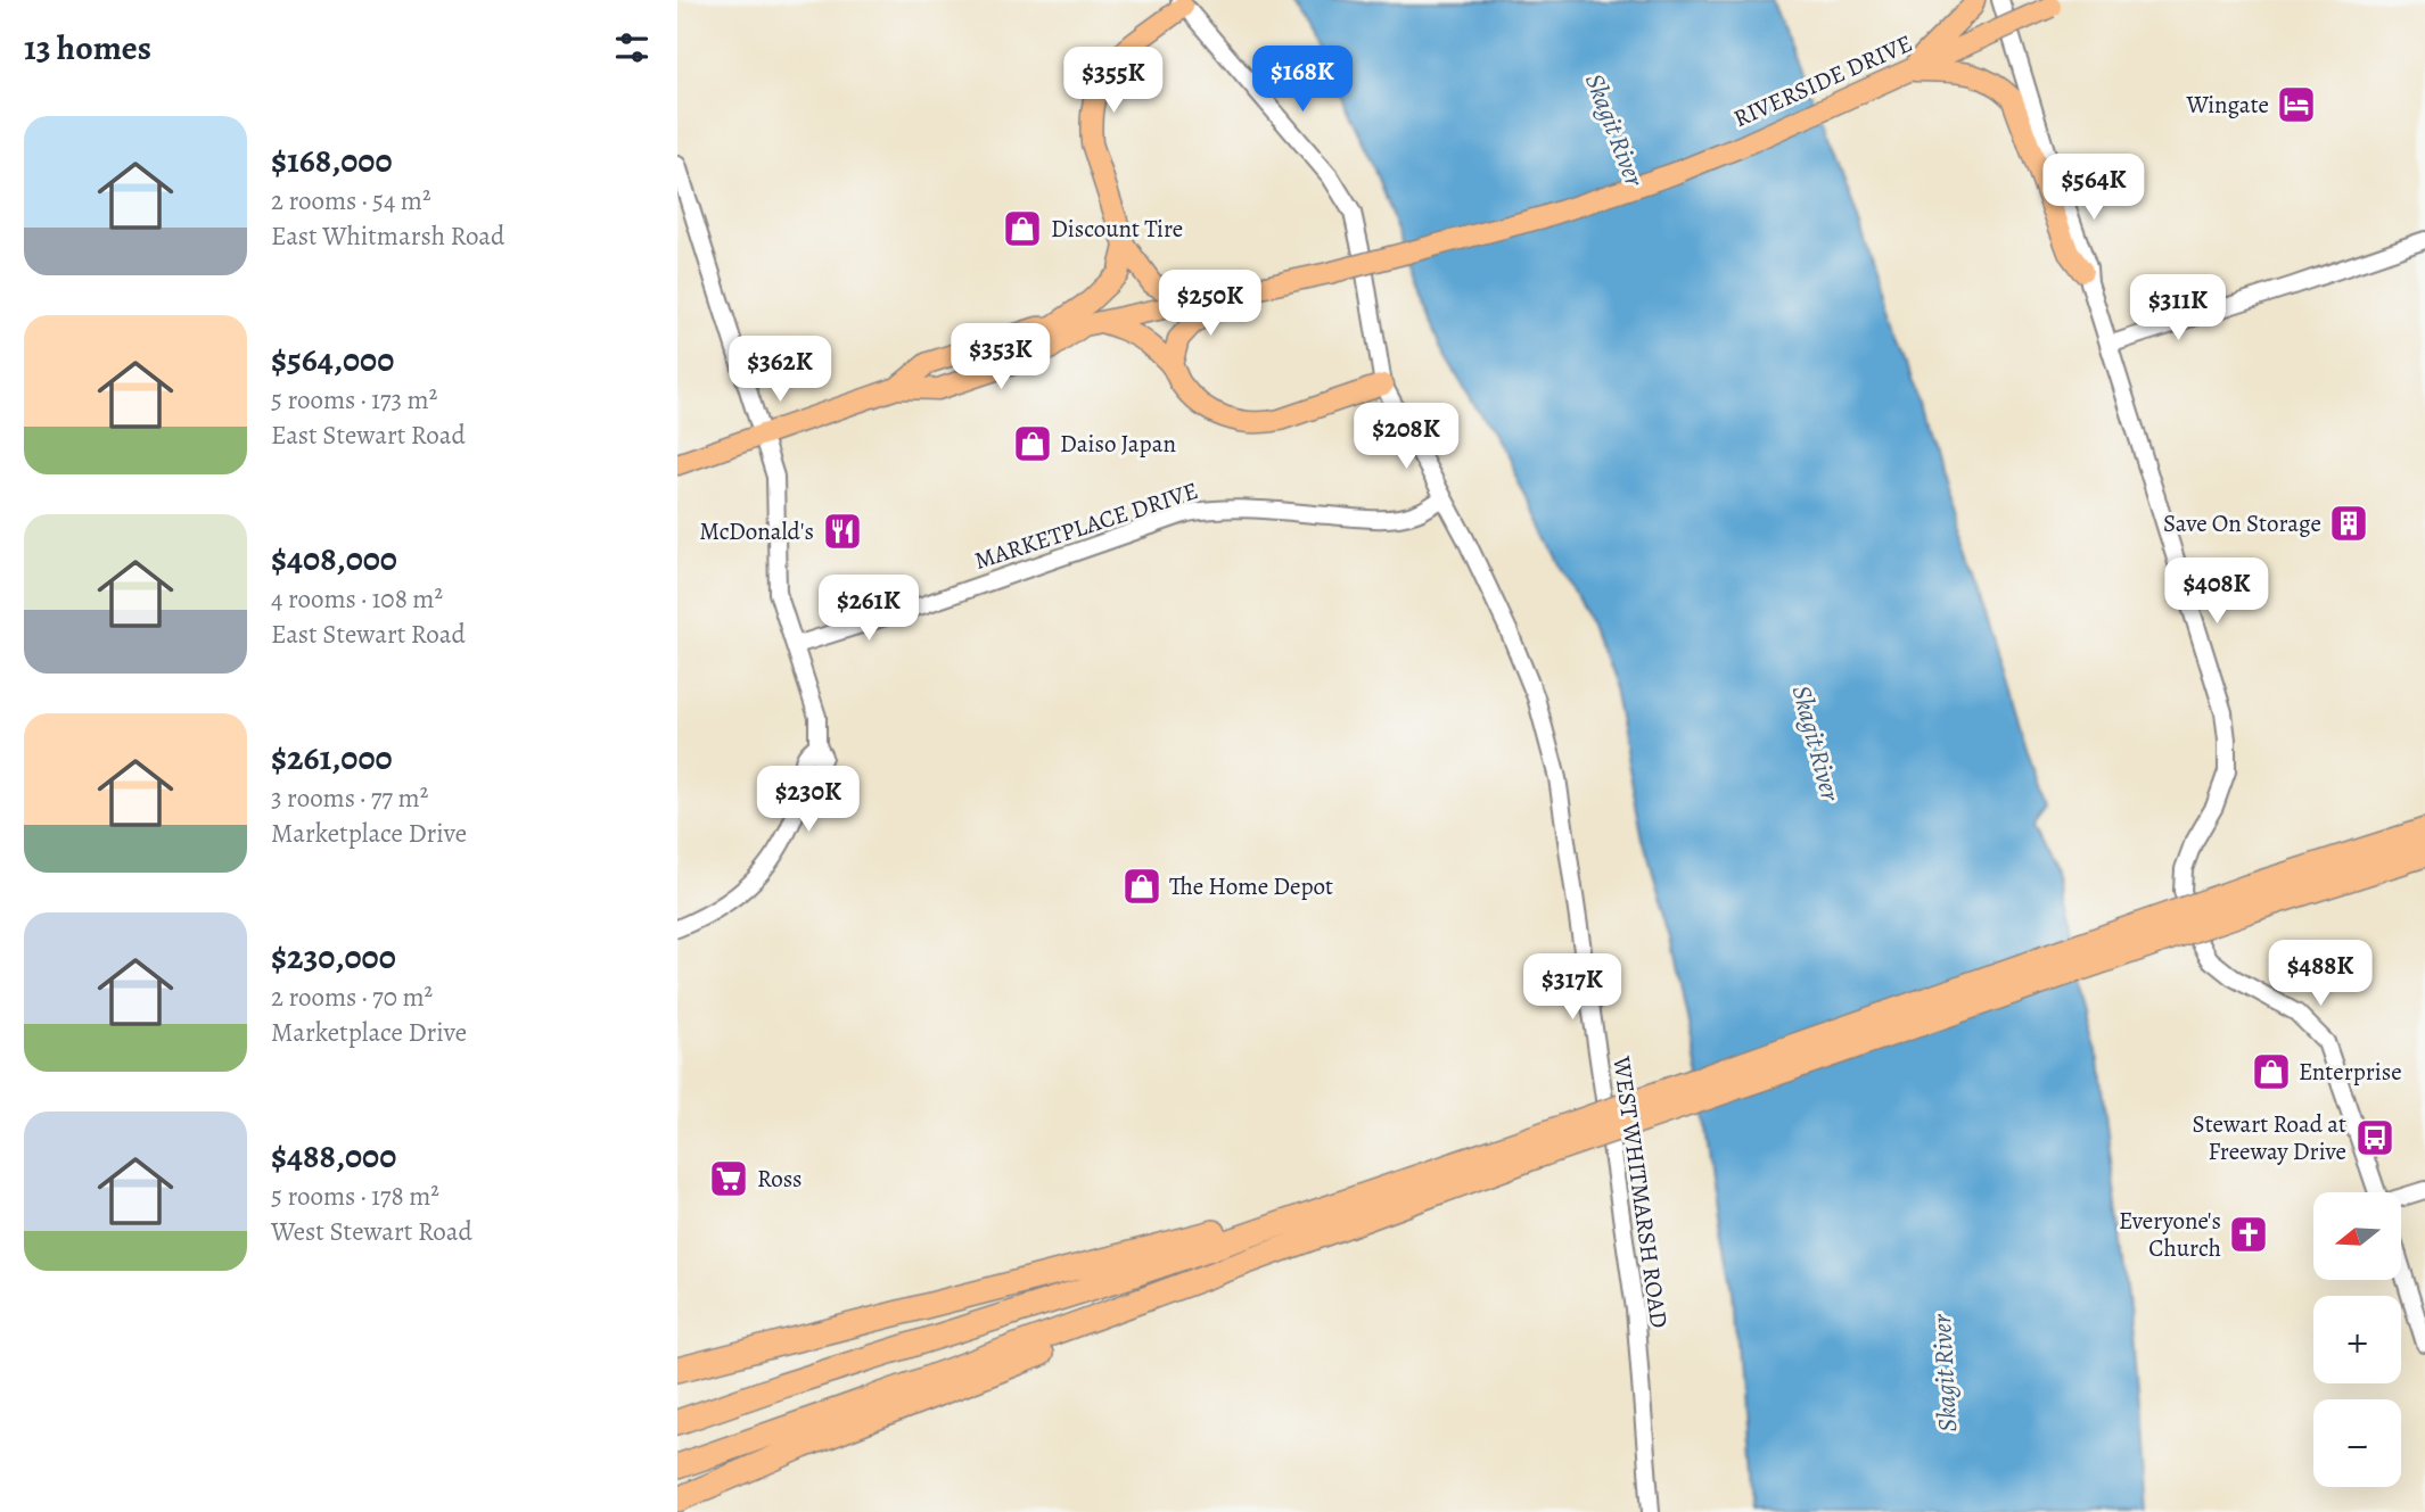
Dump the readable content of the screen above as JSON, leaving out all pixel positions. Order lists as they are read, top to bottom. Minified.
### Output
{"streets":{"main road":["RIVERSIDE DRIVE"],"street":["MARKETPLACE DRIVE","WEST WHITMARSH ROAD"]},"crossings":[["MARKETPLACE DRIVE","WEST WHITMARSH ROAD"]],"water":["Skagit River"],"places":{"hotel":["Wingate"],"shop":["Discount Tire","Daiso Japan","The Home Depot","Enterprise"],"building":["Save On Storage"],"restaurant":["McDonald's"],"bus stop":["Stewart Road at Freeway Drive"],"supermarket":["Ross"],"church":["Everyone's Church"]},"north":"left","page":{"heading":"13 homes","price":["$168K","$355K","$564K","$250K","$311K","$353K","$362K","$208K","$408K","$261K","$230K","$488K","$317K"],"list":[{"name":"$168,000","note":"2 rooms · 54 m² · East Whitmarsh Road"},{"name":"$564,000","note":"5 rooms · 173 m² · East Stewart Road"},{"name":"$408,000","note":"4 rooms · 108 m² · East Stewart Road"},{"name":"$261,000","note":"3 rooms · 77 m² · Marketplace Drive"},{"name":"$230,000","note":"2 rooms · 70 m² · Marketplace Drive"},{"name":"$488,000","note":"5 rooms · 178 m² · West Stewart Road"}],"map_buttons":["+","−"]}}
